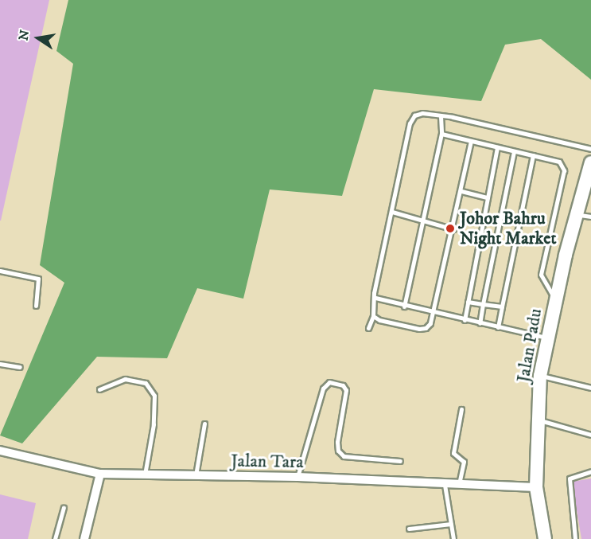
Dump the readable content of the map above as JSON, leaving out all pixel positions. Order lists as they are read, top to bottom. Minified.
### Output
{"streets":{"street":["Jalan Padu","Jalan Tara"]},"crossings":[["Jalan Padu","Jalan Tara"]],"places":["Johor Bahru Night Market"],"north":"left"}
